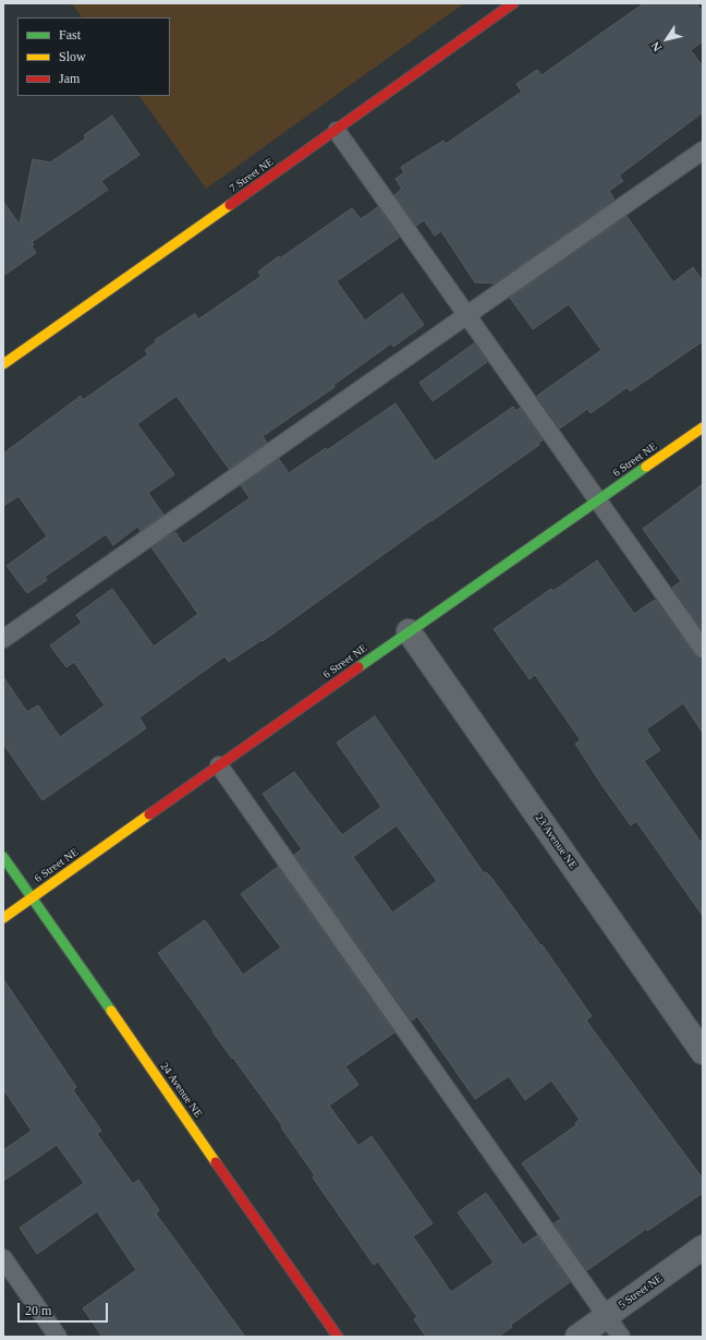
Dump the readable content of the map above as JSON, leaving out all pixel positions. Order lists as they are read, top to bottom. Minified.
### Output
{"streets":{"street":["7 Street NE","6 Street NE","23 Avenue NE","24 Avenue NE","5 Street NE"]},"crossings":[["6 Street NE","23 Avenue NE"],["6 Street NE","24 Avenue NE"]],"legend":["Fast","Slow","Jam"],"scale_bar":"20 m","north":"bottom left"}
